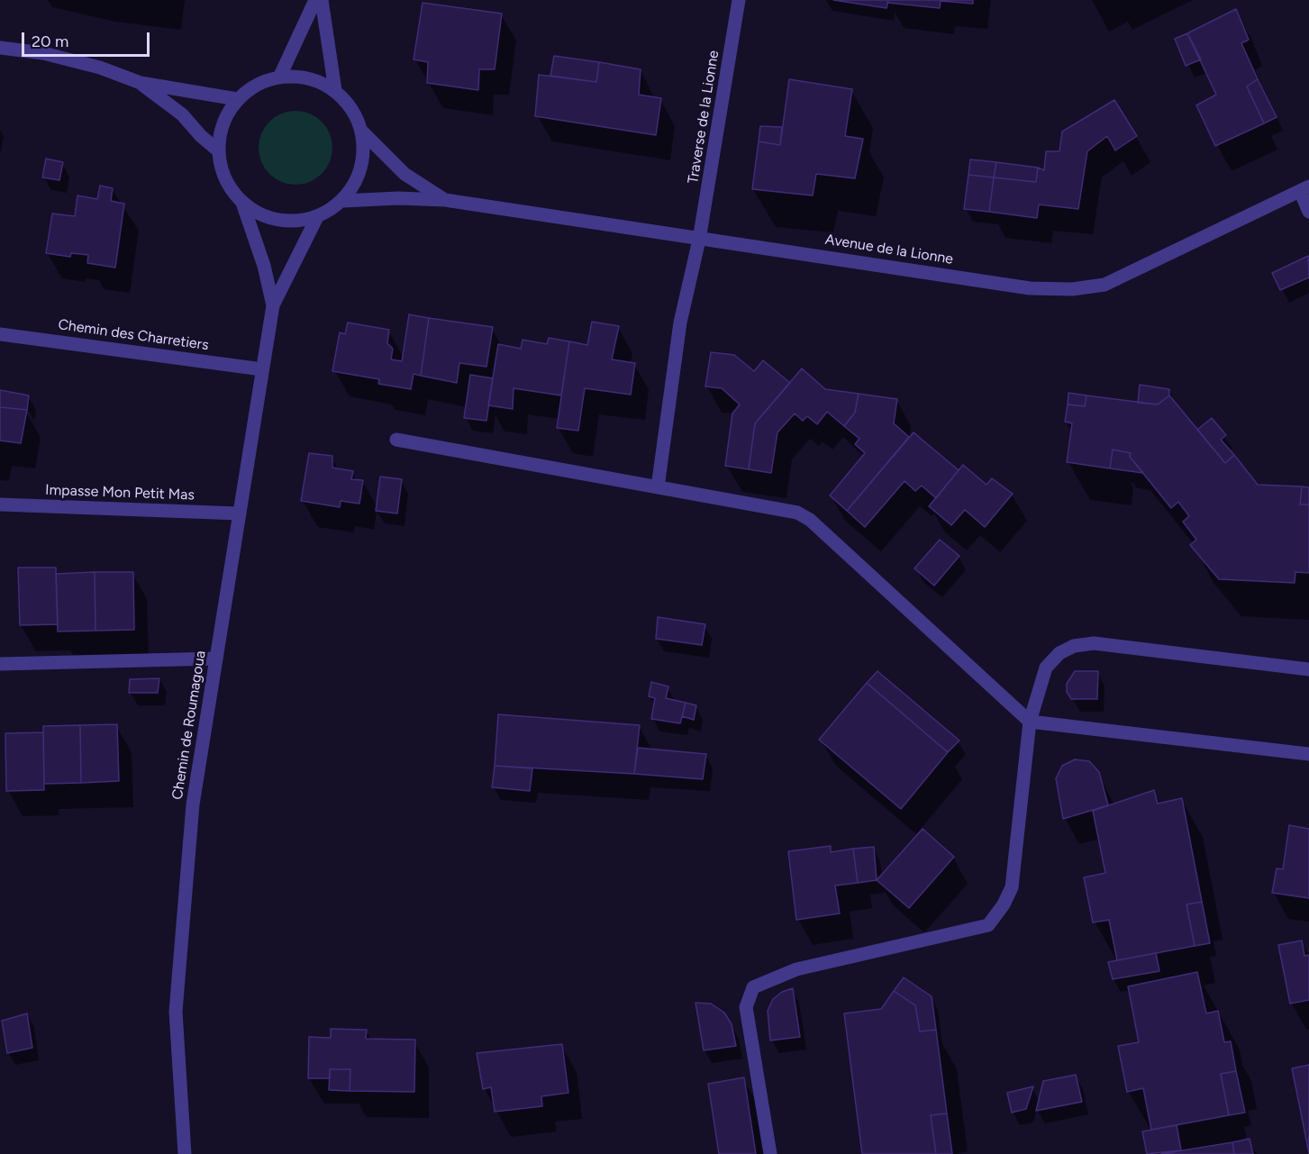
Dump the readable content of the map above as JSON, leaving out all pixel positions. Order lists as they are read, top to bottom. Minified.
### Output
{"streets":{"street":["Traverse de la Lionne","Avenue de la Lionne","Chemin des Charretiers","Impasse Mon Petit Mas","Chemin de Roumagoua"]},"crossings":[["Traverse de la Lionne","Avenue de la Lionne"],["Avenue de la Lionne","Chemin de Roumagoua"],["Chemin des Charretiers","Chemin de Roumagoua"],["Impasse Mon Petit Mas","Chemin de Roumagoua"]],"scale_bar":"20 m"}
